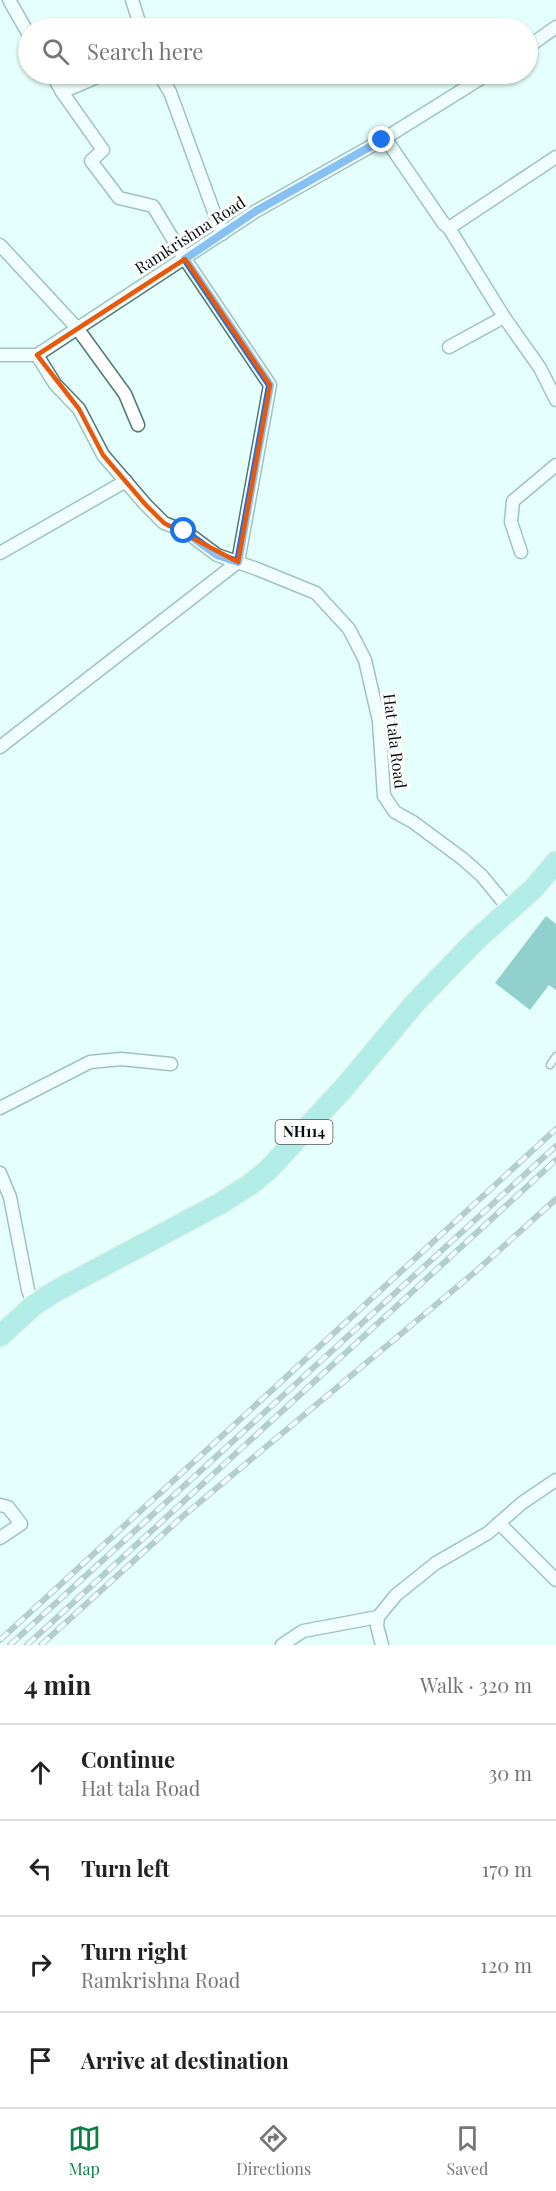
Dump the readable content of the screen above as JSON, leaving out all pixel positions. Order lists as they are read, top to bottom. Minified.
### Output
{"streets":{"highway":["NH114"],"street":["Ramkrishna Road","Hat tala Road"]},"crossings":[["Ramkrishna Road","Hat tala Road"],["Hat tala Road","NH114"]],"page":{"search":"Search here","heading":["4 min","Walk · 320 m"],"list":[["Continue","Hat tala Road","30 m"],["Turn left","170 m"],["Turn right","Ramkrishna Road","120 m"],"Arrive at destination"],"nav":["Map","Directions","Saved"]}}
